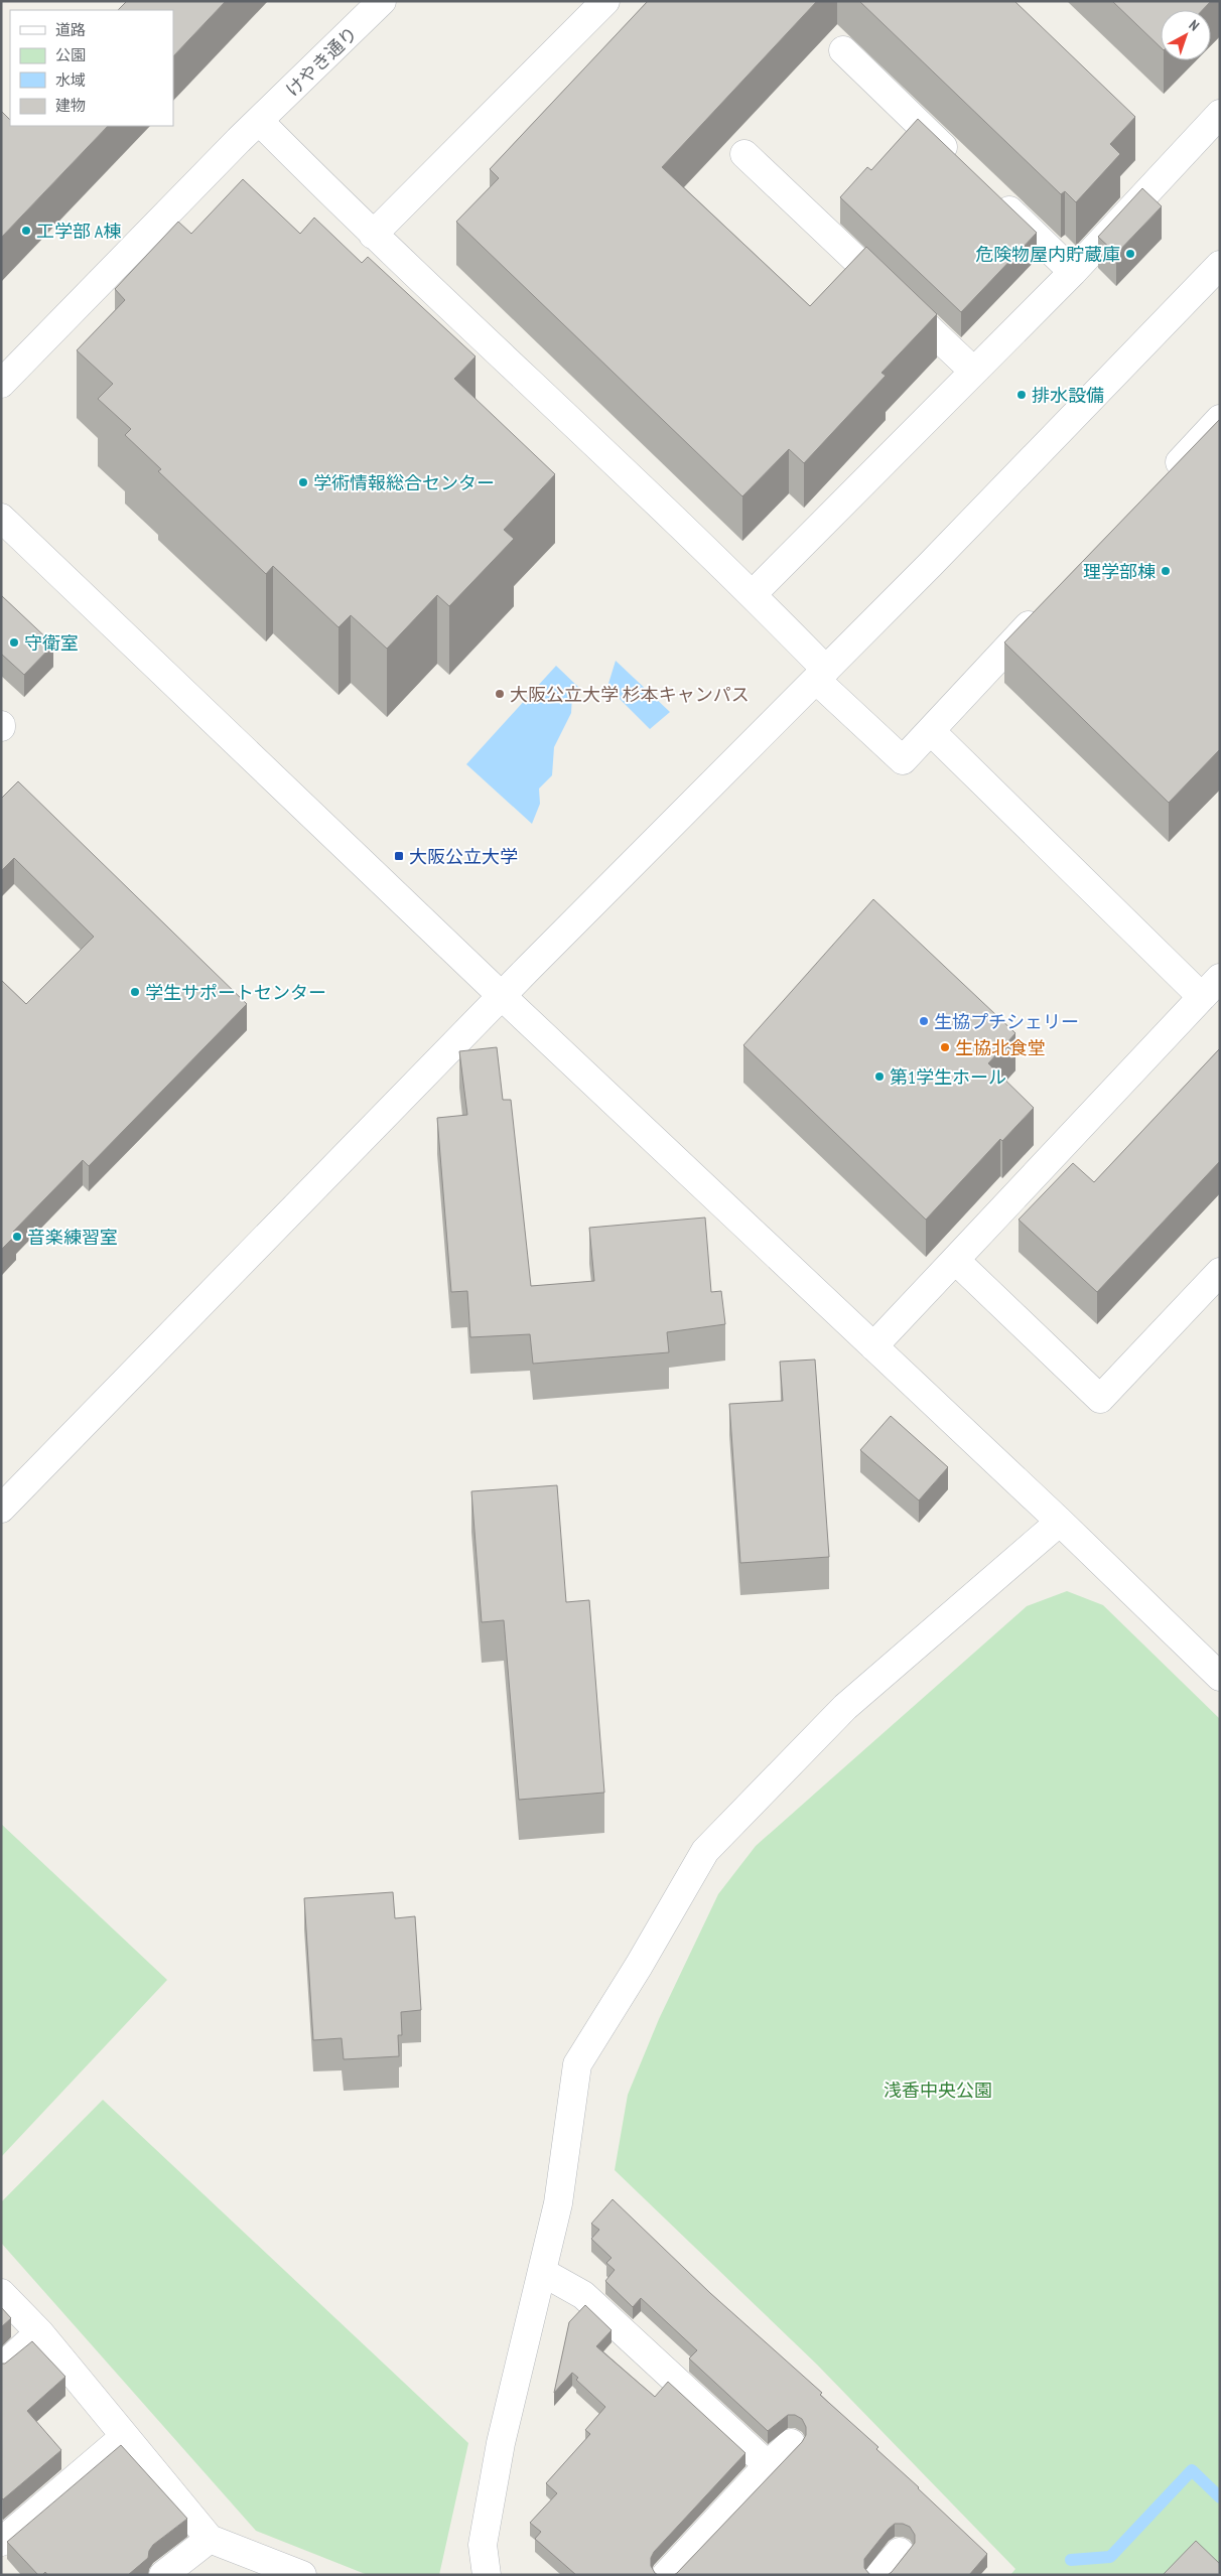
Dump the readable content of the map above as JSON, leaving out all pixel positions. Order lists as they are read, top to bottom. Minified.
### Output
{"streets":{"street":["けやき通り"]},"parks":["浅香中央公園"],"places":{"other":["工学部 A棟","危険物屋内貯蔵庫","排水設備","学術情報総合センター","理学部棟","守衛室","大阪公立大学 杉本キャンパス","学生サポートセンター","生協プチシェリー","生協北食堂","第1学生ホール","音楽練習室"],"transit":["大阪公立大学"]},"legend":["道路","公園","水域","建物"],"north":"top right"}
